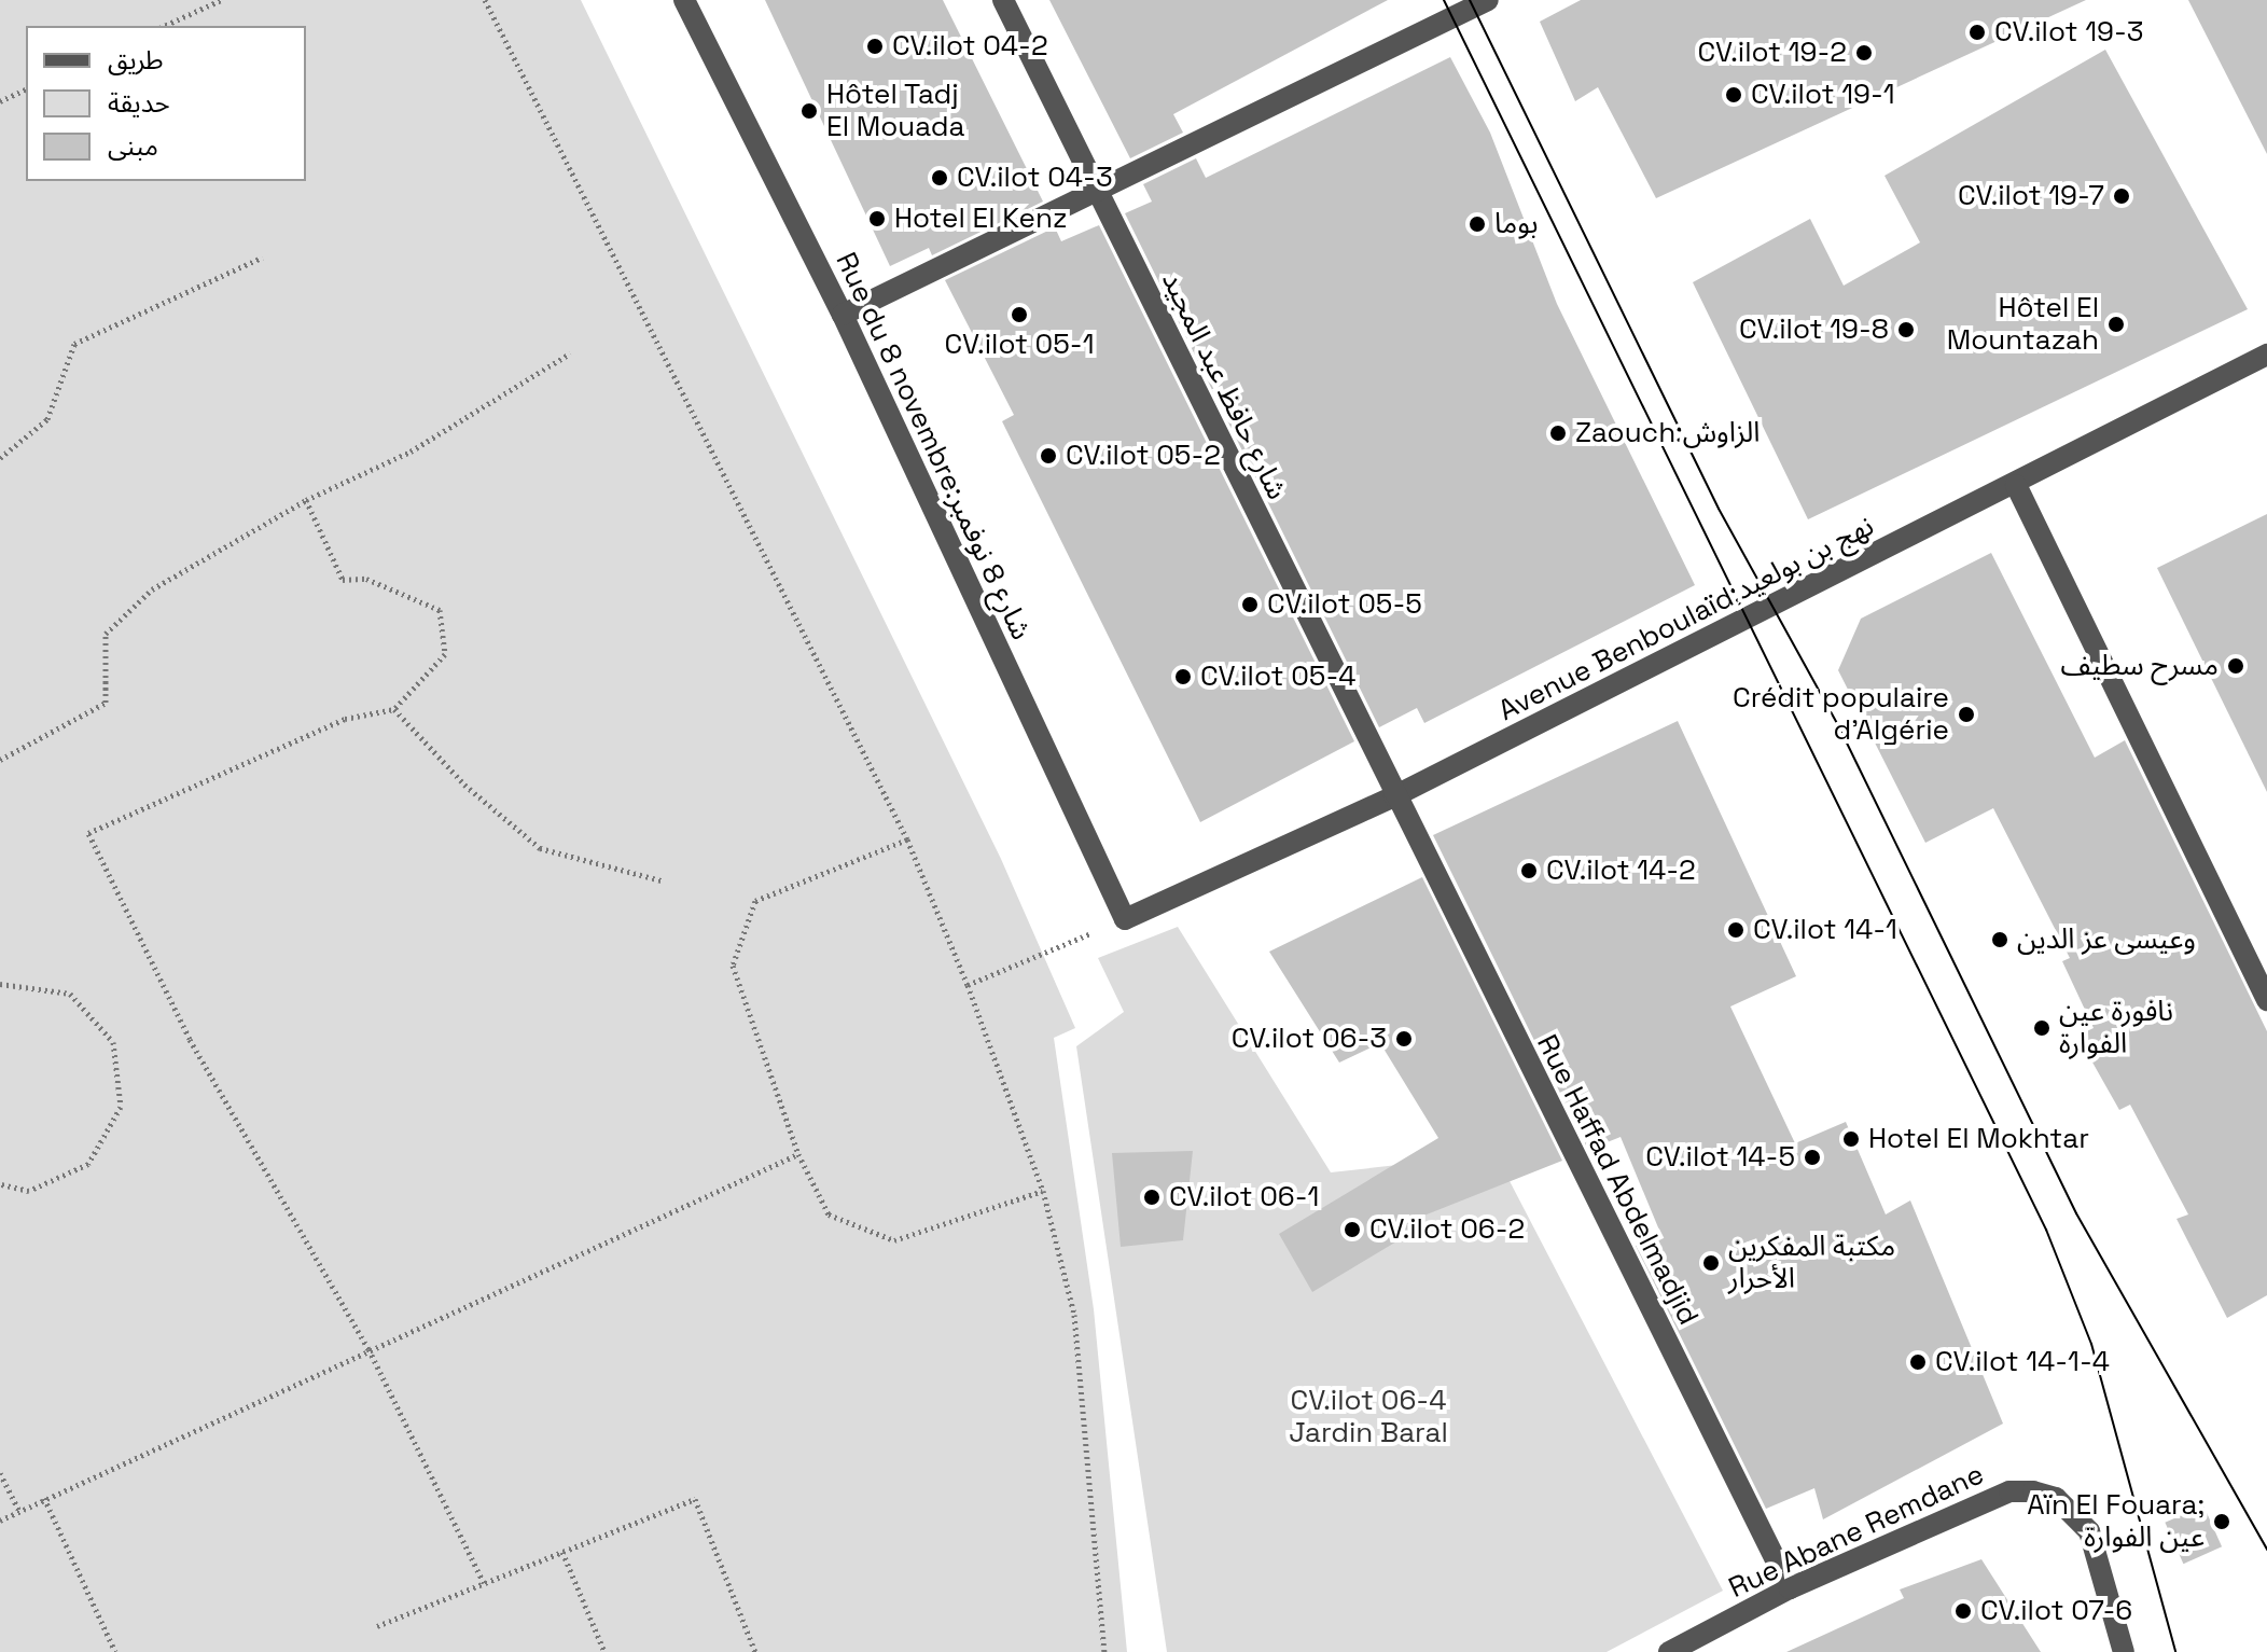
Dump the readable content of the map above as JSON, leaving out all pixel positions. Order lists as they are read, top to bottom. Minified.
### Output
{"streets":{"street":["شارع حافظ عبد المجيد","Rue du 8 novembre;شارع 8 نوفمبر","Avenue Benboulaïd;نهج بن بولعيد","Rue Haffad Abdelmadjid","Rue Abane Remdane"]},"crossings":[["شارع حافظ عبد المجيد","Avenue Benboulaïd;نهج بن بولعيد"],["شارع حافظ عبد المجيد","Rue Haffad Abdelmadjid"],["Rue du 8 novembre;شارع 8 نوفمبر","Avenue Benboulaïd;نهج بن بولعيد"],["Avenue Benboulaïd;نهج بن بولعيد","Rue Haffad Abdelmadjid"],["Rue Haffad Abdelmadjid","Rue Abane Remdane"]],"parks":["CV.ilot 06-4 Jardin Baral"],"places":["CV.ilot 19-3","CV.ilot 04-2","CV.ilot 19-2","CV.ilot 19-1","Hôtel Tadj El Mouada","CV.ilot 04-3","CV.ilot 19-7","Hotel El Kenz","بوما","CV.ilot 05-1","Hôtel El Mountazah","CV.ilot 19-8","Zaouch:الزاوش","CV.ilot 05-2","CV.ilot 05-5","مسرح سطيف","CV.ilot 05-4","Crédit populaire d'Algérie","CV.ilot 14-2","CV.ilot 14-1","وعيسى عز الدين","نافورة عين الفوارة","CV.ilot 06-3","Hotel El Mokhtar","CV.ilot 14-5","CV.ilot 06-1","CV.ilot 06-2","مكتبة المفكرين الأحرار","CV.ilot 14-1-4","Aïn El Fouara; عين الفوارة","CV.ilot 07-6"],"legend":["طريق","حديقة","مبنى"]}
